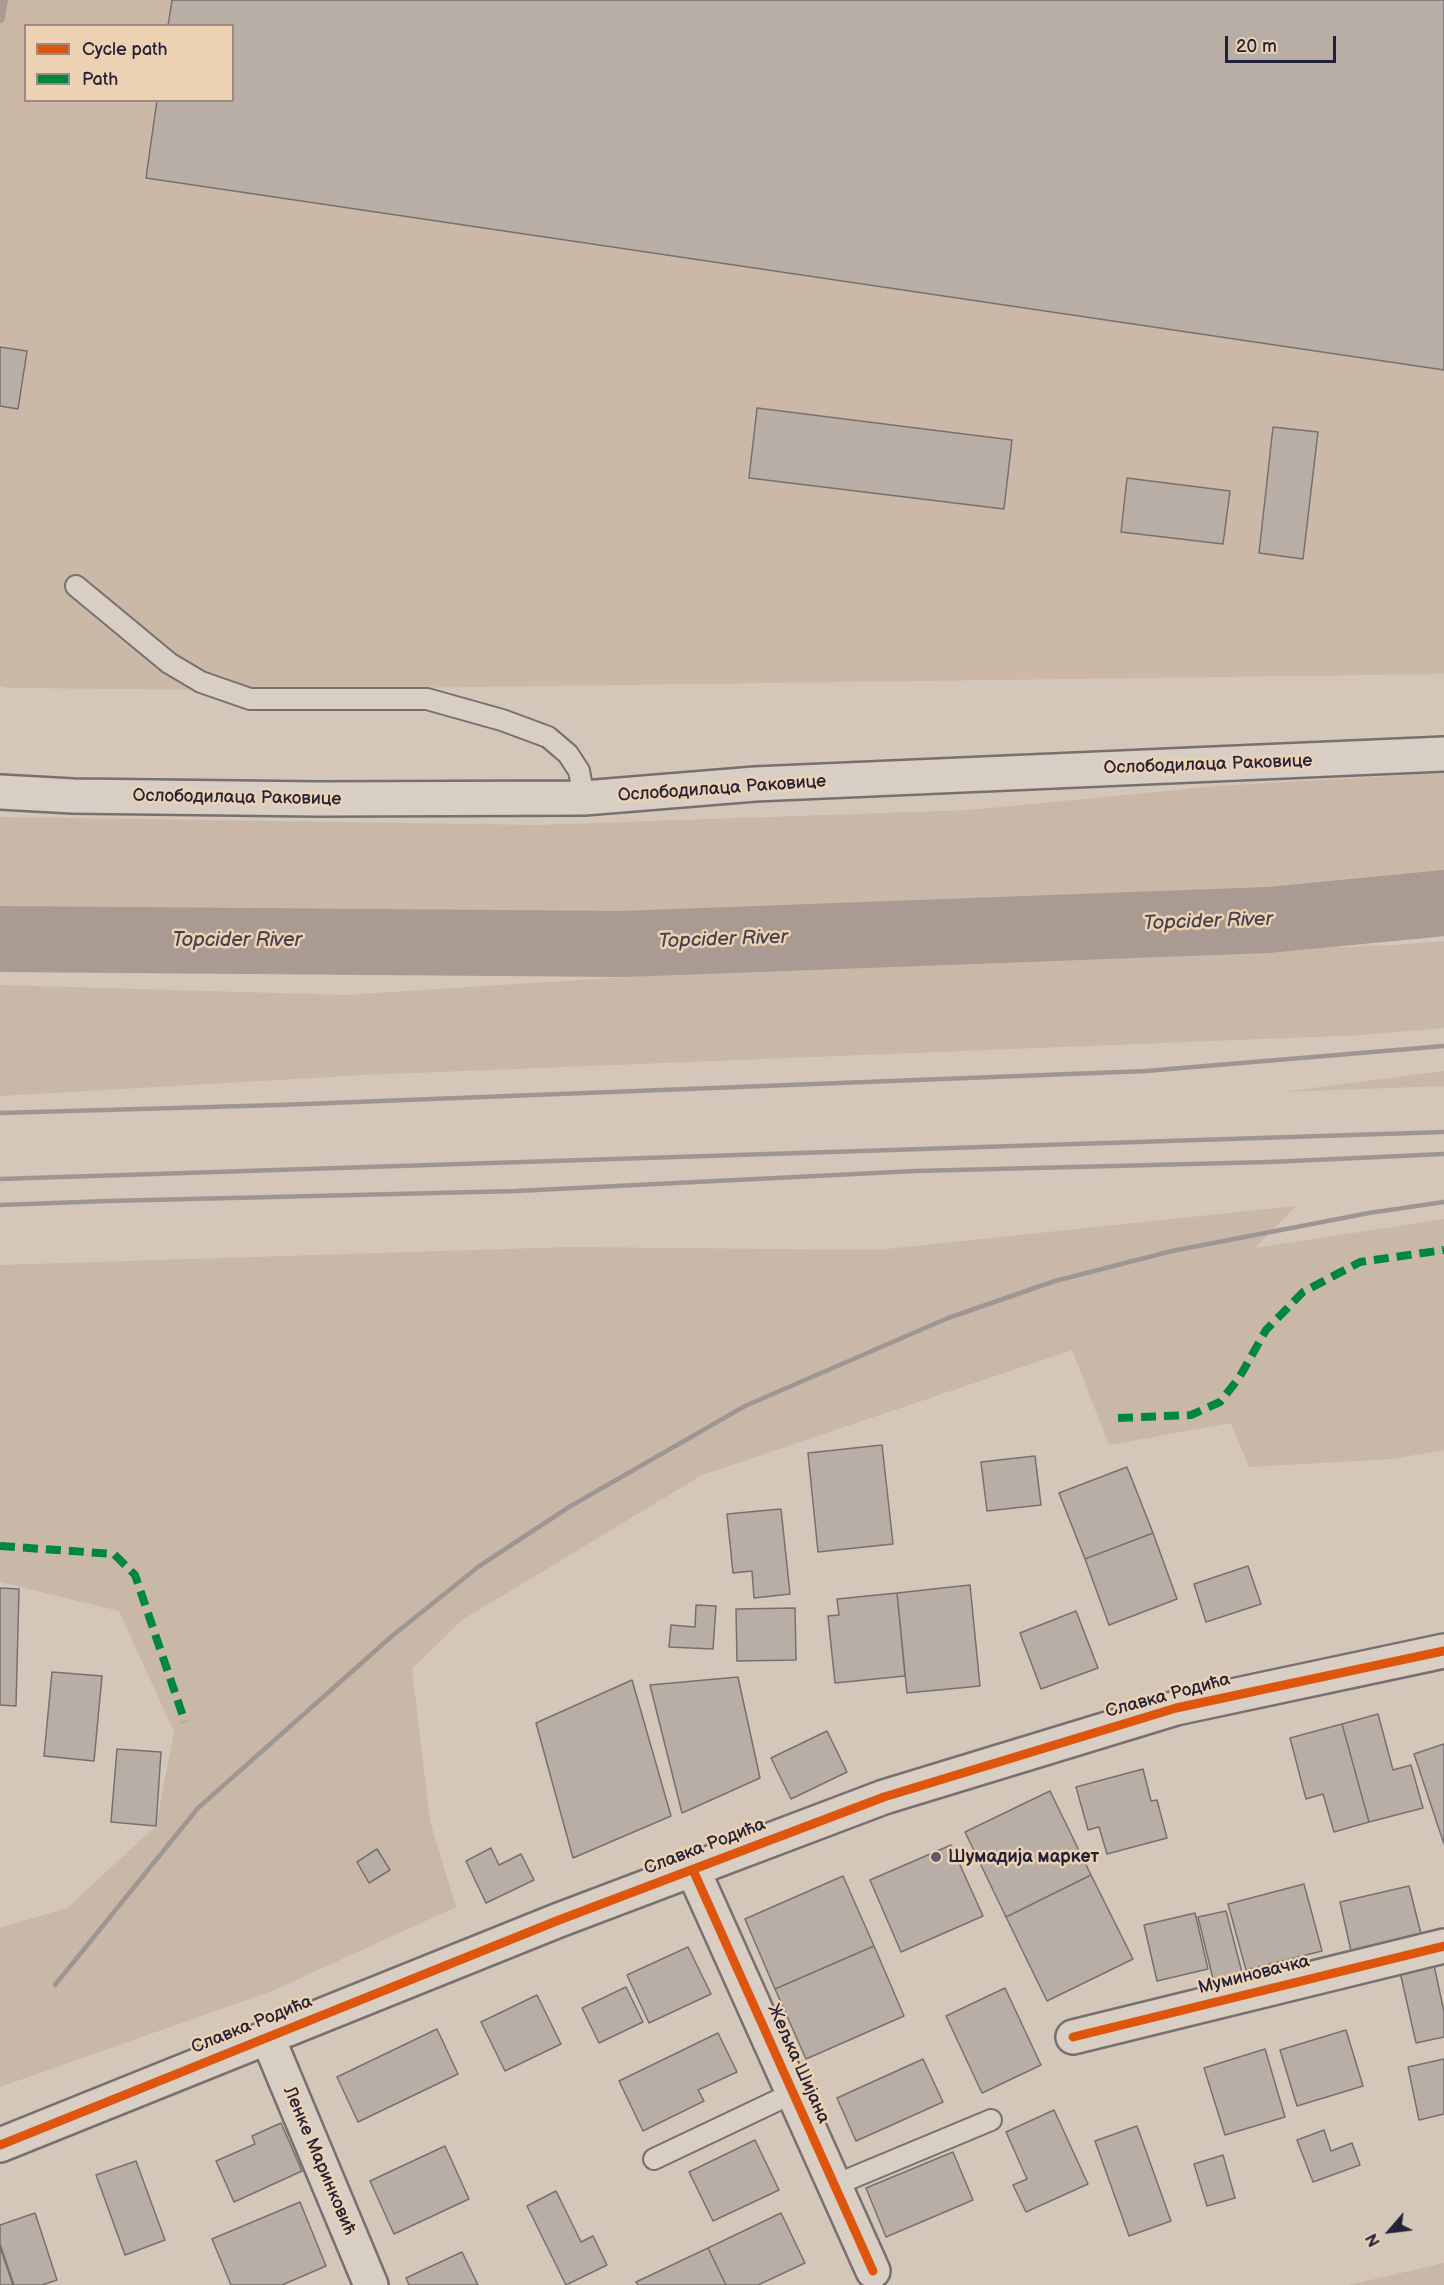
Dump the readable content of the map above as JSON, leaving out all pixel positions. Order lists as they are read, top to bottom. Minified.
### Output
{"streets":{"street":["Ослободилаца Раковице","Славка Родића","Муминовачка","Жељка Шијана","Ленке Маринковић"]},"crossings":[["Славка Родића","Жељка Шијана"],["Славка Родића","Ленке Маринковић"]],"water":["Topcider River"],"places":["Шумадија маркет"],"legend":["Cycle path","Path"],"scale_bar":"20 m","north":"bottom left"}
